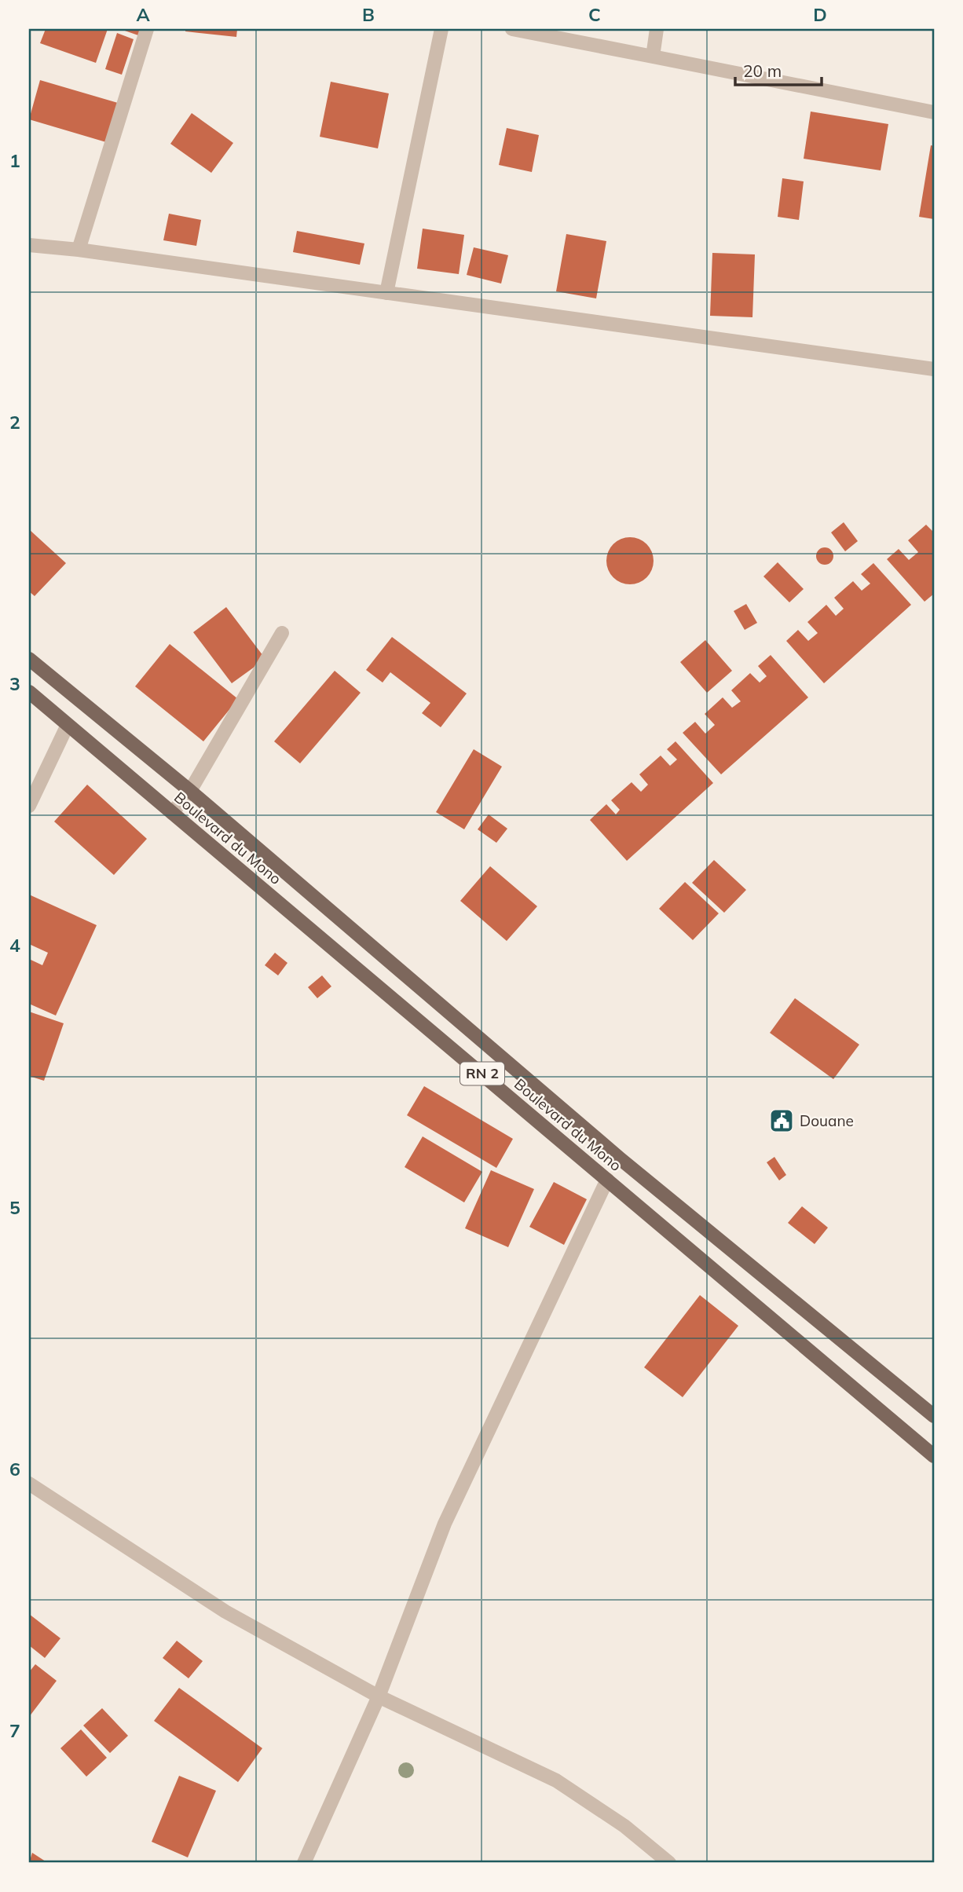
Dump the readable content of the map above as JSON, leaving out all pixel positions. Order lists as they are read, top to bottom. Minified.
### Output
{"streets":{"main road":["Boulevard du Mono","RN 2"]},"places":{"public building":["Douane"]},"scale_bar":"20 m","grid":{"columns":["A","B","C","D"],"rows":["1","2","3","4","5","6","7"]}}
